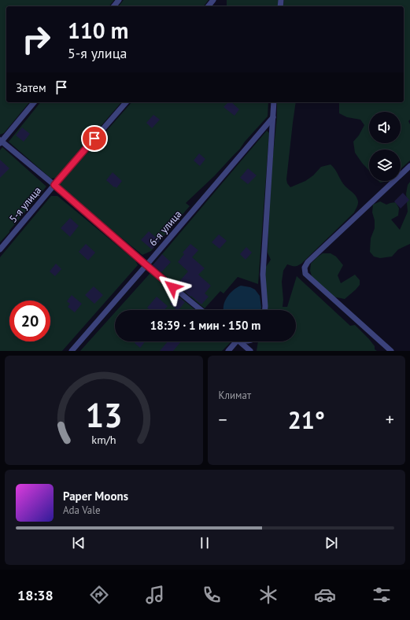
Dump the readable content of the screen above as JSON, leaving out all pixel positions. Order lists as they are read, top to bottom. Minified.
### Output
{"streets":{"lane":["5-я улица","6-я улица"]},"page":{"turn":["110 m","5-я улица"],"then":"Затем","limit":"20","trip":"18:39 · 1 мин · 150 m","tile":"Климат","heat":["−","21°","+"],"song":["Paper Moons","Ada Vale"],"tabs":"18:38","gauge":["13","km/h"]}}
